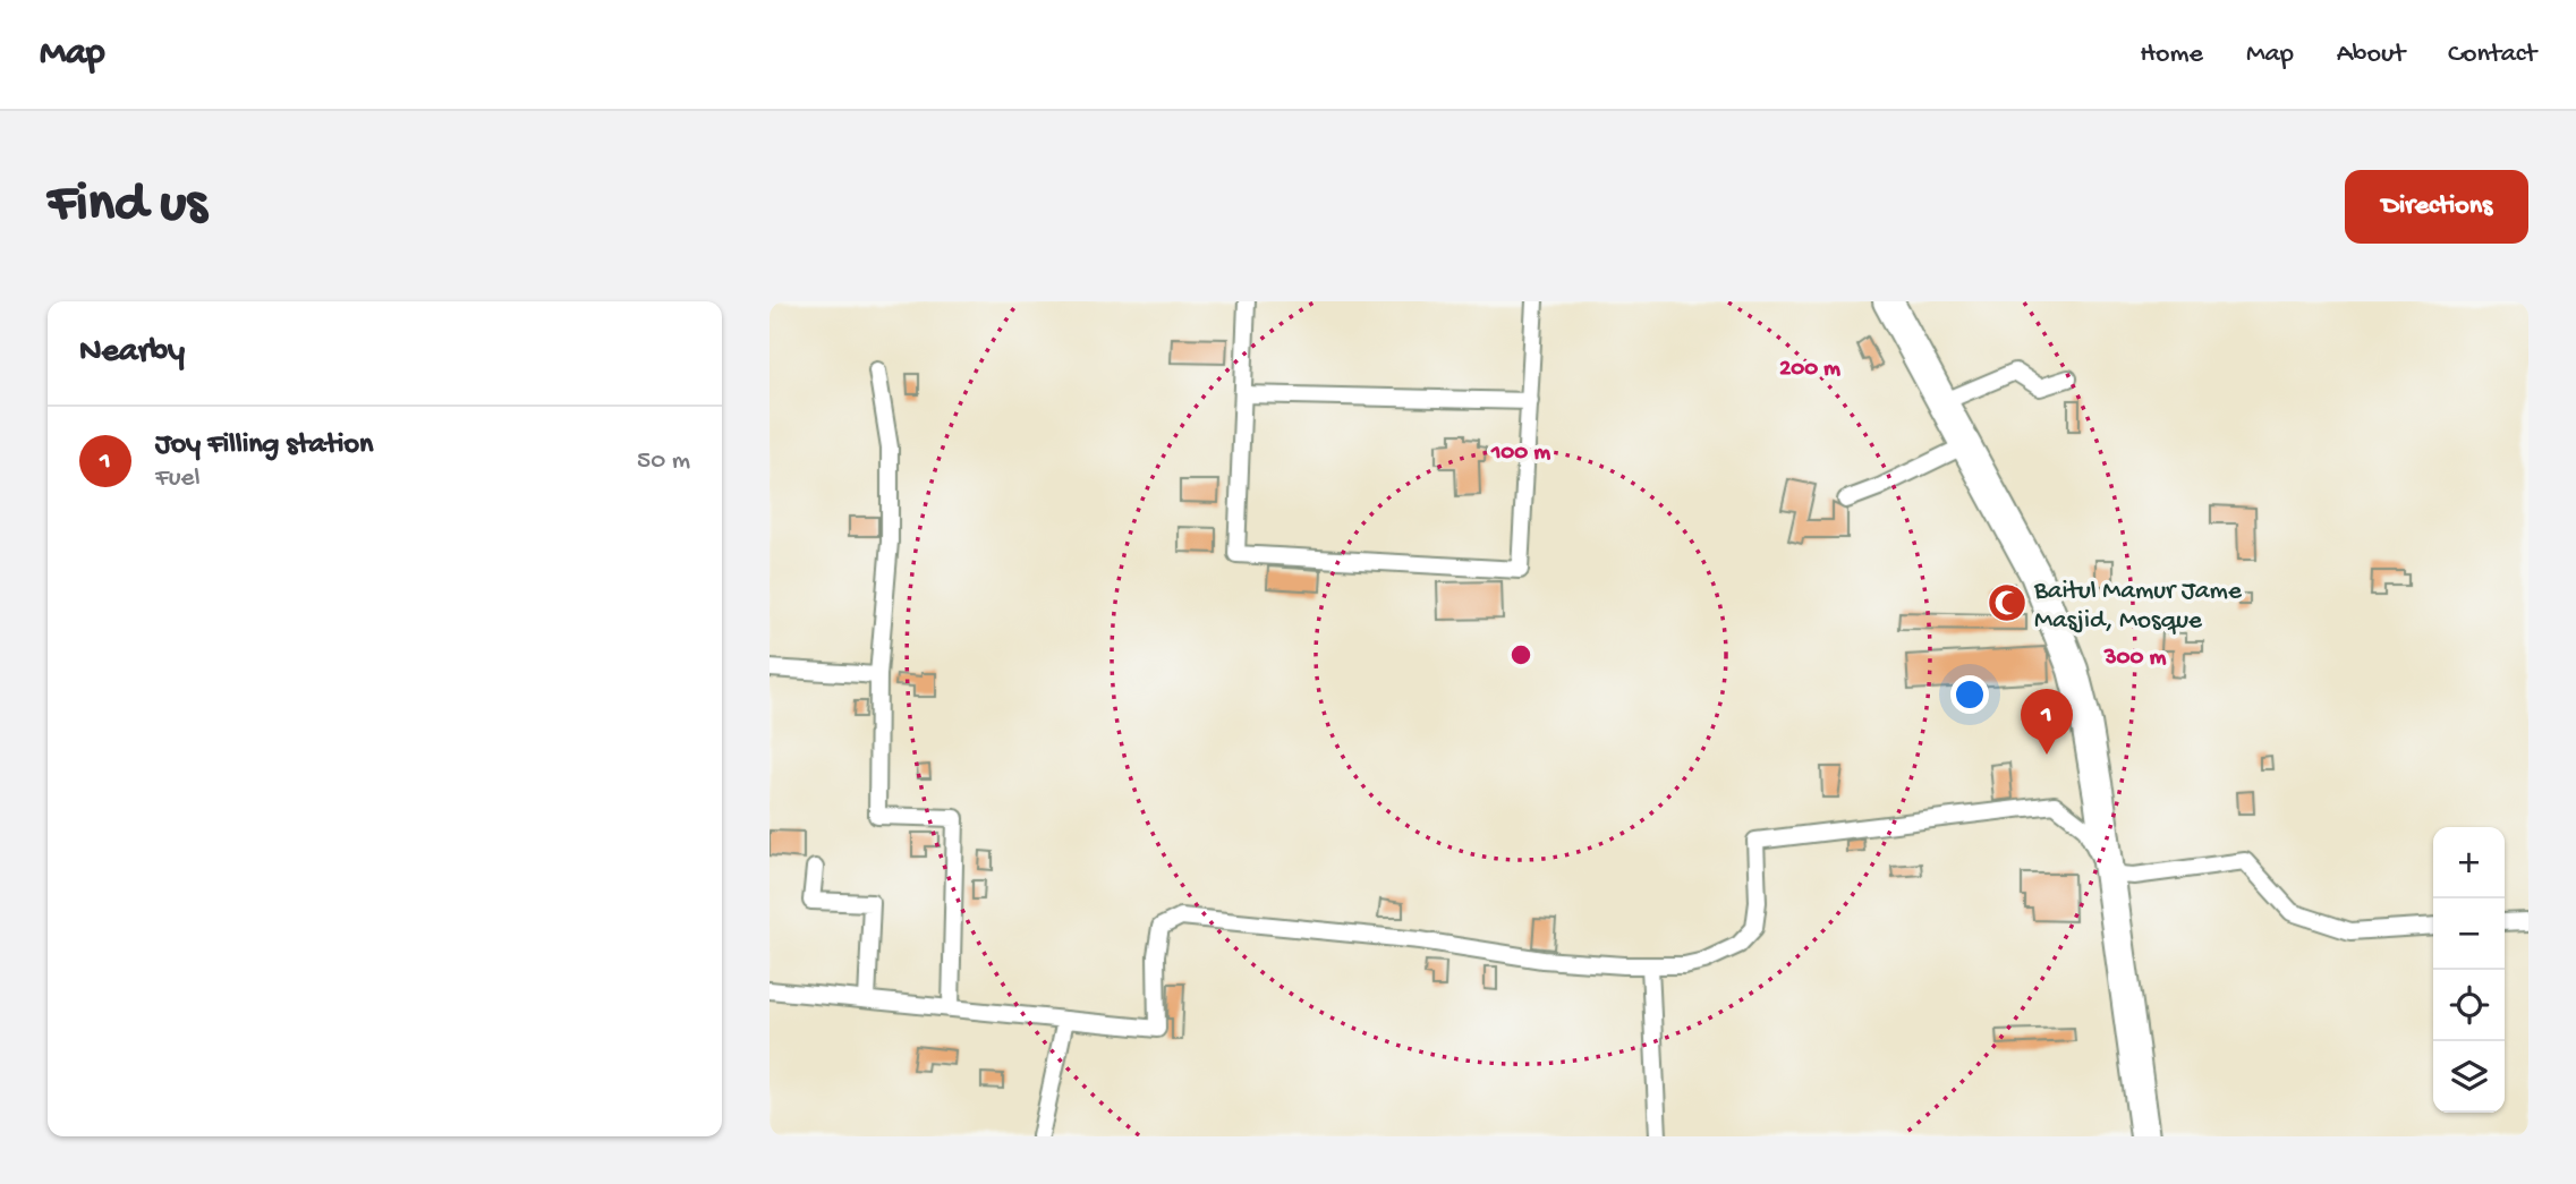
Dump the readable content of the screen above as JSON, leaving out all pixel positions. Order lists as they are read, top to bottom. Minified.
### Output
{"places":{"mosque":["Baitul Mamur Jame Masjid, Mosque"]},"page":{"header":"Map","nav":["Home","Map","About","Contact"],"buttons":"Directions","title":"Find us","heading":"Nearby","list":[{"mark":"1","name":"Joy Filling station","note":"Fuel","value":"50 m"}],"pins":"1","map_buttons":["+","−"]},"rings":["200 m","100 m","300 m"]}
